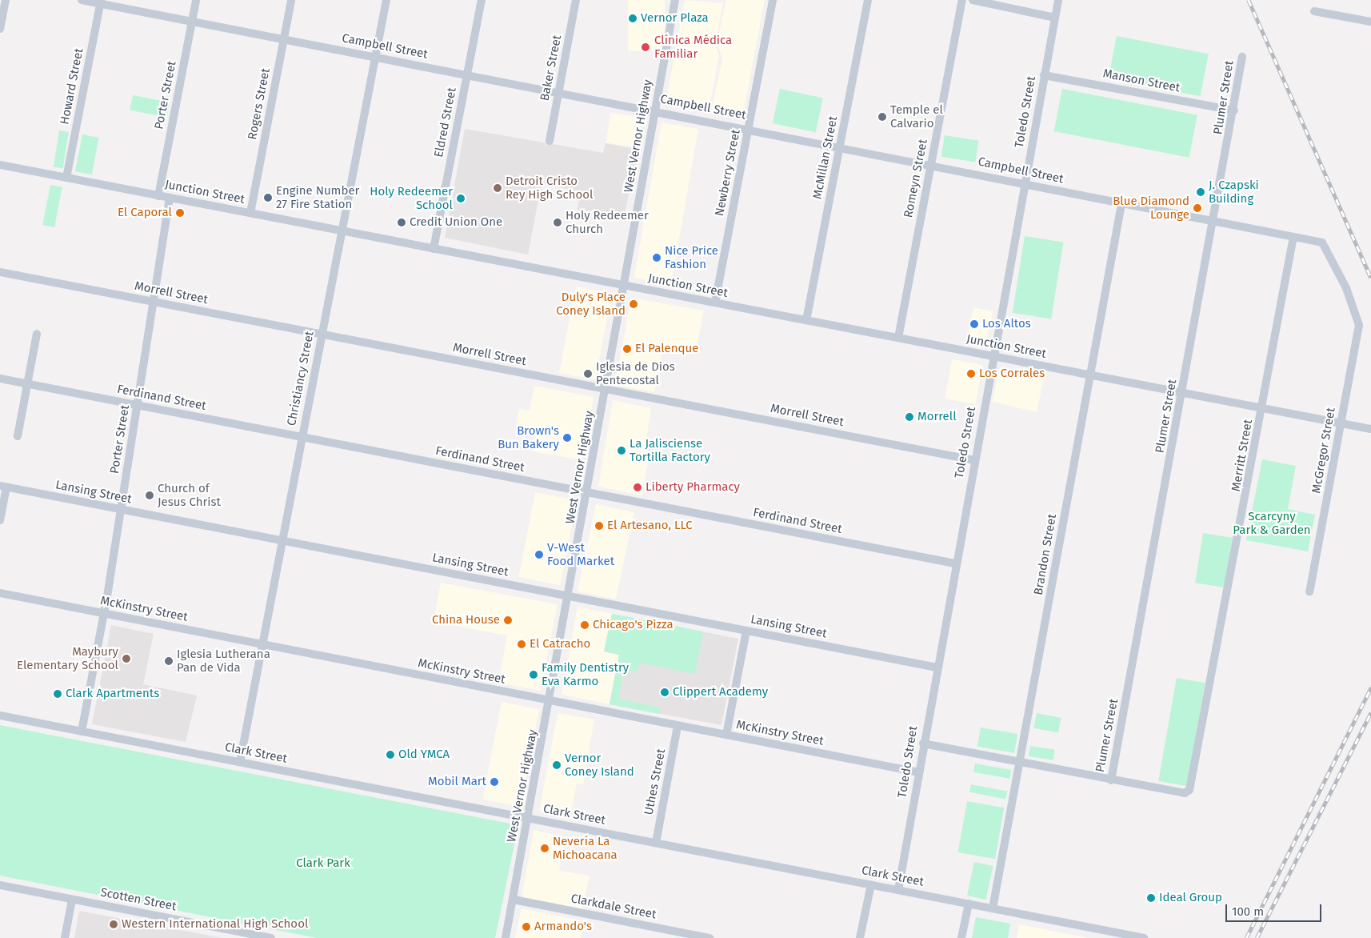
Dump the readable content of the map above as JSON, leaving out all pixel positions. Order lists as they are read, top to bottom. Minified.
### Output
{"streets":{"street":["Campbell Street","Baker Street","Manson Street","Howard Street","Porter Street","Plumer Street","Rogers Street","Toledo Street","Eldred Street","West Vernor Highway","McMillan Street","Newberry Street","Romeyn Street","Junction Street","Morrell Street","Christiancy Street","Ferdinand Street","McGregor Street","Merritt Street","Lansing Street","Brandon Street","McKinstry Street","Clark Street","Uthes Street","Scotten Street","Clarkdale Street"]},"crossings":[["Campbell Street","Baker Street"],["Campbell Street","Howard Street"],["Campbell Street","Porter Street"],["Campbell Street","Plumer Street"],["Campbell Street","Rogers Street"],["Campbell Street","Toledo Street"],["Campbell Street","Eldred Street"],["Campbell Street","West Vernor Highway"],["Campbell Street","McMillan Street"],["Campbell Street","Newberry Street"],["Campbell Street","Romeyn Street"],["Campbell Street","Christiancy Street"],["Campbell Street","McGregor Street"],["Campbell Street","Merritt Street"],["Campbell Street","Brandon Street"],["Manson Street","Plumer Street"],["Manson Street","Toledo Street"],["Howard Street","Junction Street"],["Porter Street","Junction Street"],["Porter Street","Morrell Street"],["Porter Street","Ferdinand Street"],["Porter Street","Lansing Street"],["Porter Street","McKinstry Street"],["Porter Street","Clark Street"],["Plumer Street","Junction Street"],["Plumer Street","Merritt Street"],["Rogers Street","Junction Street"],["Toledo Street","Junction Street"],["Toledo Street","Morrell Street"],["Toledo Street","Ferdinand Street"],["Toledo Street","Lansing Street"],["Toledo Street","McKinstry Street"],["Toledo Street","Clark Street"],["Eldred Street","Junction Street"],["West Vernor Highway","Junction Street"],["West Vernor Highway","Morrell Street"],["West Vernor Highway","Ferdinand Street"],["West Vernor Highway","Lansing Street"],["West Vernor Highway","McKinstry Street"],["West Vernor Highway","Clark Street"],["West Vernor Highway","Clarkdale Street"],["McMillan Street","Junction Street"],["Newberry Street","Junction Street"],["Romeyn Street","Junction Street"],["Junction Street","Christiancy Street"],["Junction Street","McGregor Street"],["Junction Street","Merritt Street"],["Junction Street","Brandon Street"],["Morrell Street","Christiancy Street"],["Christiancy Street","Ferdinand Street"],["Christiancy Street","Lansing Street"],["Christiancy Street","McKinstry Street"],["Christiancy Street","Clark Street"],["Brandon Street","Clark Street"],["McKinstry Street","Uthes Street"],["Clark Street","Uthes Street"]],"parks":["Scarcyny Park & Garden","Clark Park"],"places":["Vernor Plaza","Clínica Médica Familiar","Temple el Calvario","Detroit Cristo Rey High School","J. Czapski Building","Engine Number 27 Fire Station","Holy Redeemer School","Blue Diamond Lounge","El Caporal","Credit Union One","Holy Redeemer Church","Nice Price Fashion","Duly's Place Coney Island","Los Altos","El Palenque","Iglesia de Dios Pentecostal","Los Corrales","Morrell","Brown's Bun Bakery","La Jalisciense Tortilla Factory","Liberty Pharmacy","Church of Jesus Christ","El Artesano, LLC","V-West Food Market","China House","Chicago's Pizza","El Catracho","Maybury Elementary School","Iglesia Lutherana Pan de Vida","Family Dentistry Eva Karmo","Clippert Academy","Clark Apartments","Old YMCA","Vernor Coney Island","Mobil Mart","Nevería La Michoacana","Ideal Group","Western International High School","Armando's"],"scale_bar":"100 m"}
